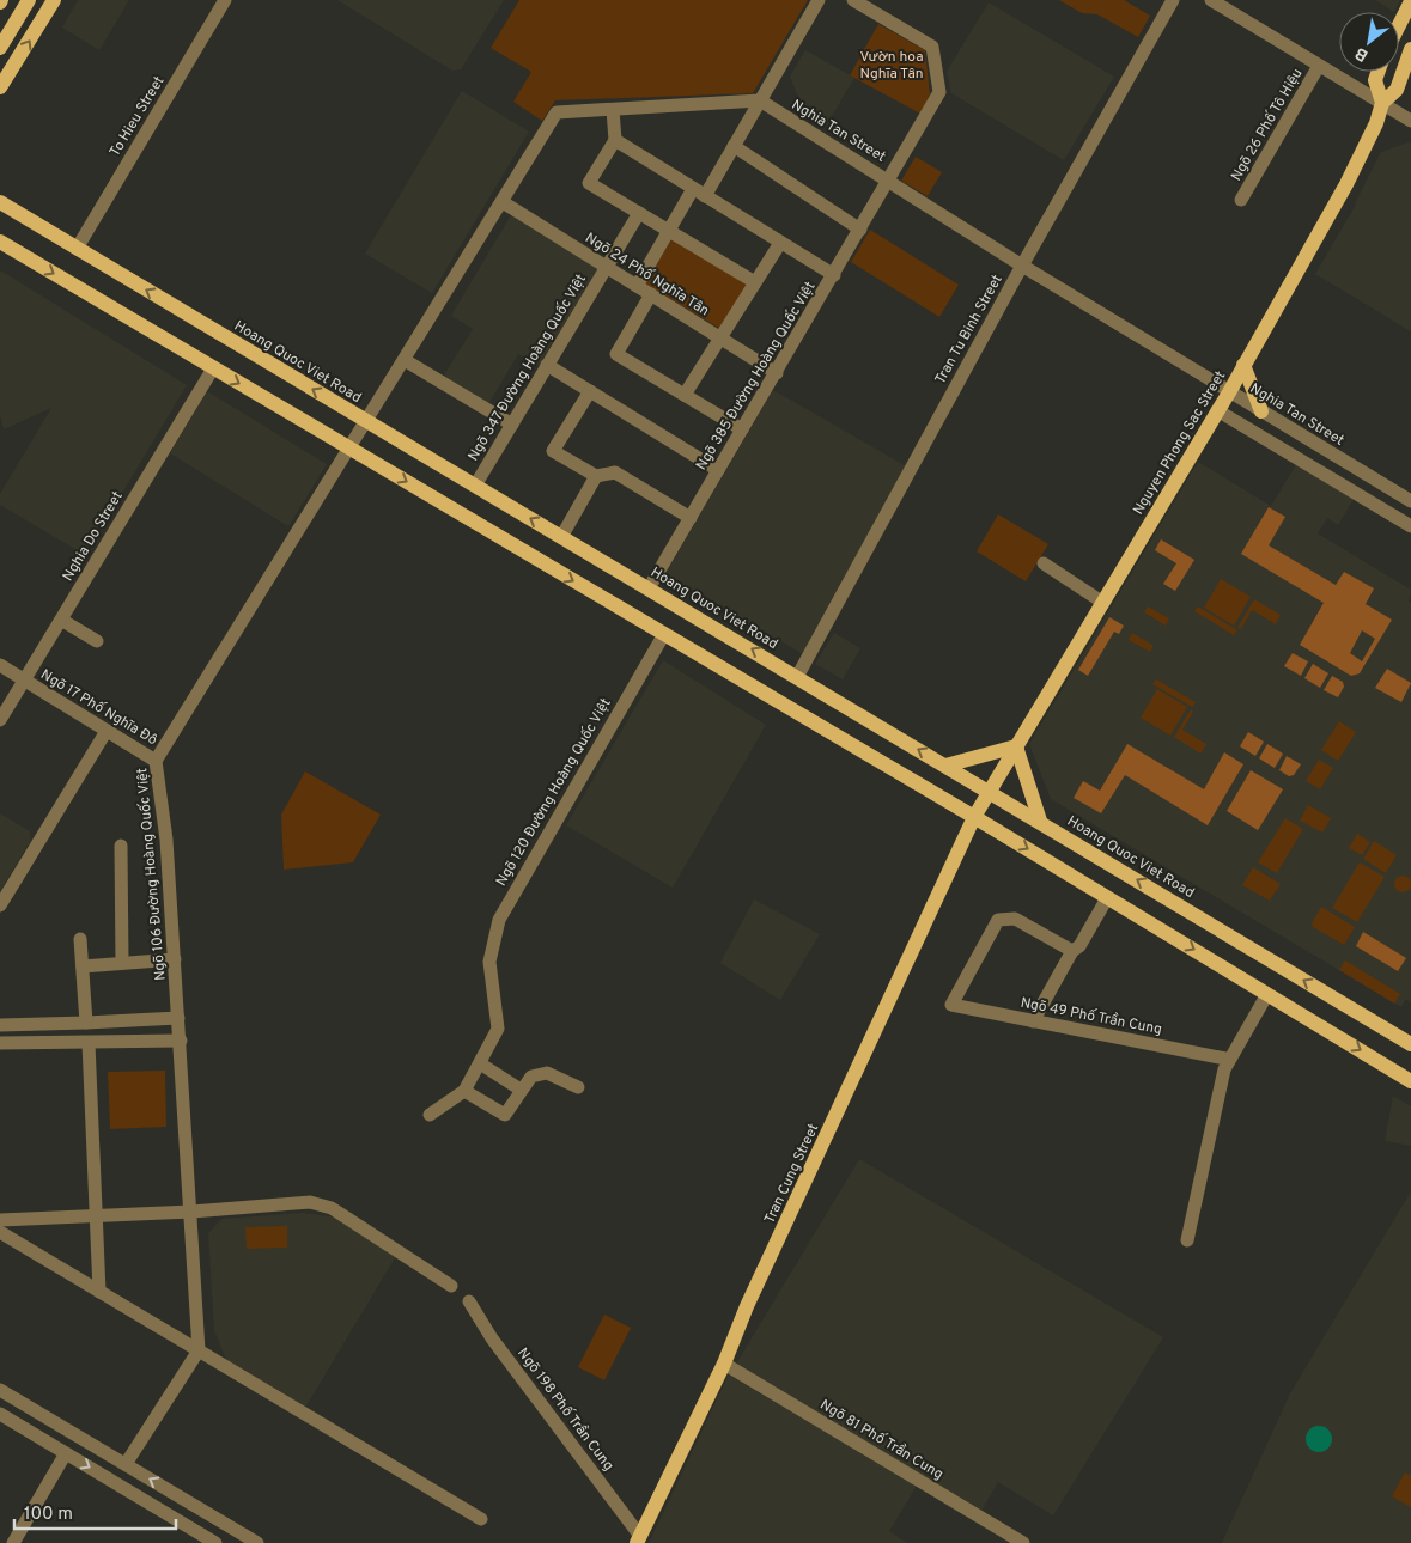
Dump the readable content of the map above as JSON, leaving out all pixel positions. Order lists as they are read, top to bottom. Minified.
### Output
{"streets":{"main road":["Hoang Quoc Viet Road","Nguyen Phong Sac Street","Tran Cung Street"],"street":["To Hieu Street","Ngõ 26 Phố Tô Hiệu","Nghia Tan Street","Ngõ 24 Phố Nghĩa Tân","Tran Tu Binh Street","Ngõ 347 Đường Hoàng Quốc Việt","Ngõ 385 Đường Hoàng Quốc Việt","Nghia Do Street","Ngõ 17 Phố Nghĩa Đô","Ngõ 120 Đường Hoàng Quốc Việt","Ngõ 106 Đường Hoàng Quốc Việt","Ngõ 49 Phố Trần Cung","Ngõ 198 Phố Trần Cung","Ngõ 81 Phố Trần Cung"]},"crossings":[["To Hieu Street","Hoang Quoc Viet Road"],["Nghia Tan Street","Tran Tu Binh Street"],["Nghia Tan Street","Ngõ 385 Đường Hoàng Quốc Việt"],["Nghia Tan Street","Nguyen Phong Sac Street"],["Ngõ 24 Phố Nghĩa Tân","Ngõ 347 Đường Hoàng Quốc Việt"],["Ngõ 24 Phố Nghĩa Tân","Ngõ 385 Đường Hoàng Quốc Việt"],["Tran Tu Binh Street","Hoang Quoc Viet Road"],["Hoang Quoc Viet Road","Ngõ 347 Đường Hoàng Quốc Việt"],["Hoang Quoc Viet Road","Ngõ 385 Đường Hoàng Quốc Việt"],["Hoang Quoc Viet Road","Nguyen Phong Sac Street"],["Hoang Quoc Viet Road","Tran Cung Street"],["Nguyen Phong Sac Street","Tran Cung Street"],["Nghia Do Street","Ngõ 17 Phố Nghĩa Đô"],["Ngõ 17 Phố Nghĩa Đô","Ngõ 106 Đường Hoàng Quốc Việt"],["Tran Cung Street","Ngõ 198 Phố Trần Cung"],["Tran Cung Street","Ngõ 81 Phố Trần Cung"]],"parks":["Vườn hoa Nghĩa Tân"],"scale_bar":"100 m","north":"bottom left"}
